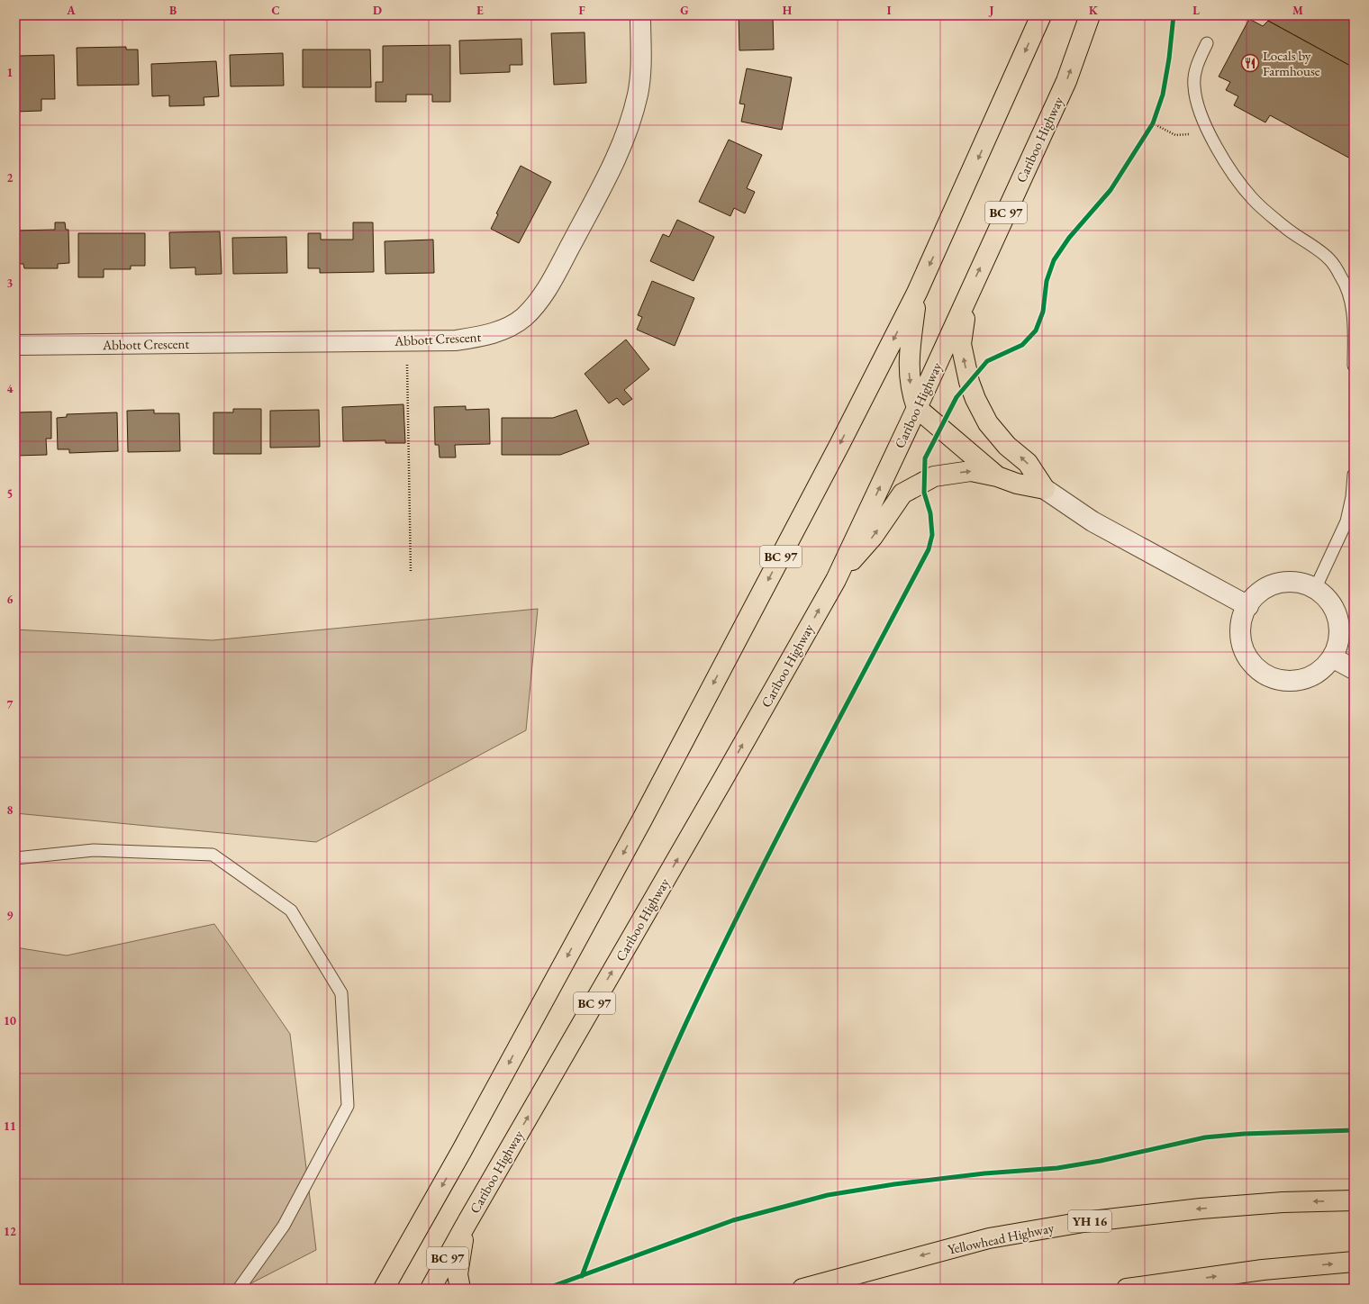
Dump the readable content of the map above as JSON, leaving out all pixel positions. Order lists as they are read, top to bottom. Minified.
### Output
{"streets":{"highway":["Cariboo Highway","BC 97","YH 16","Yellowhead Highway"],"street":["Abbott Crescent"]},"places":{"restaurant":["Locals by Farmhouse"]},"grid":{"columns":["A","B","C","D","E","F","G","H","I","J","K","L","M"],"rows":["1","2","3","4","5","6","7","8","9","10","11","12"]}}
